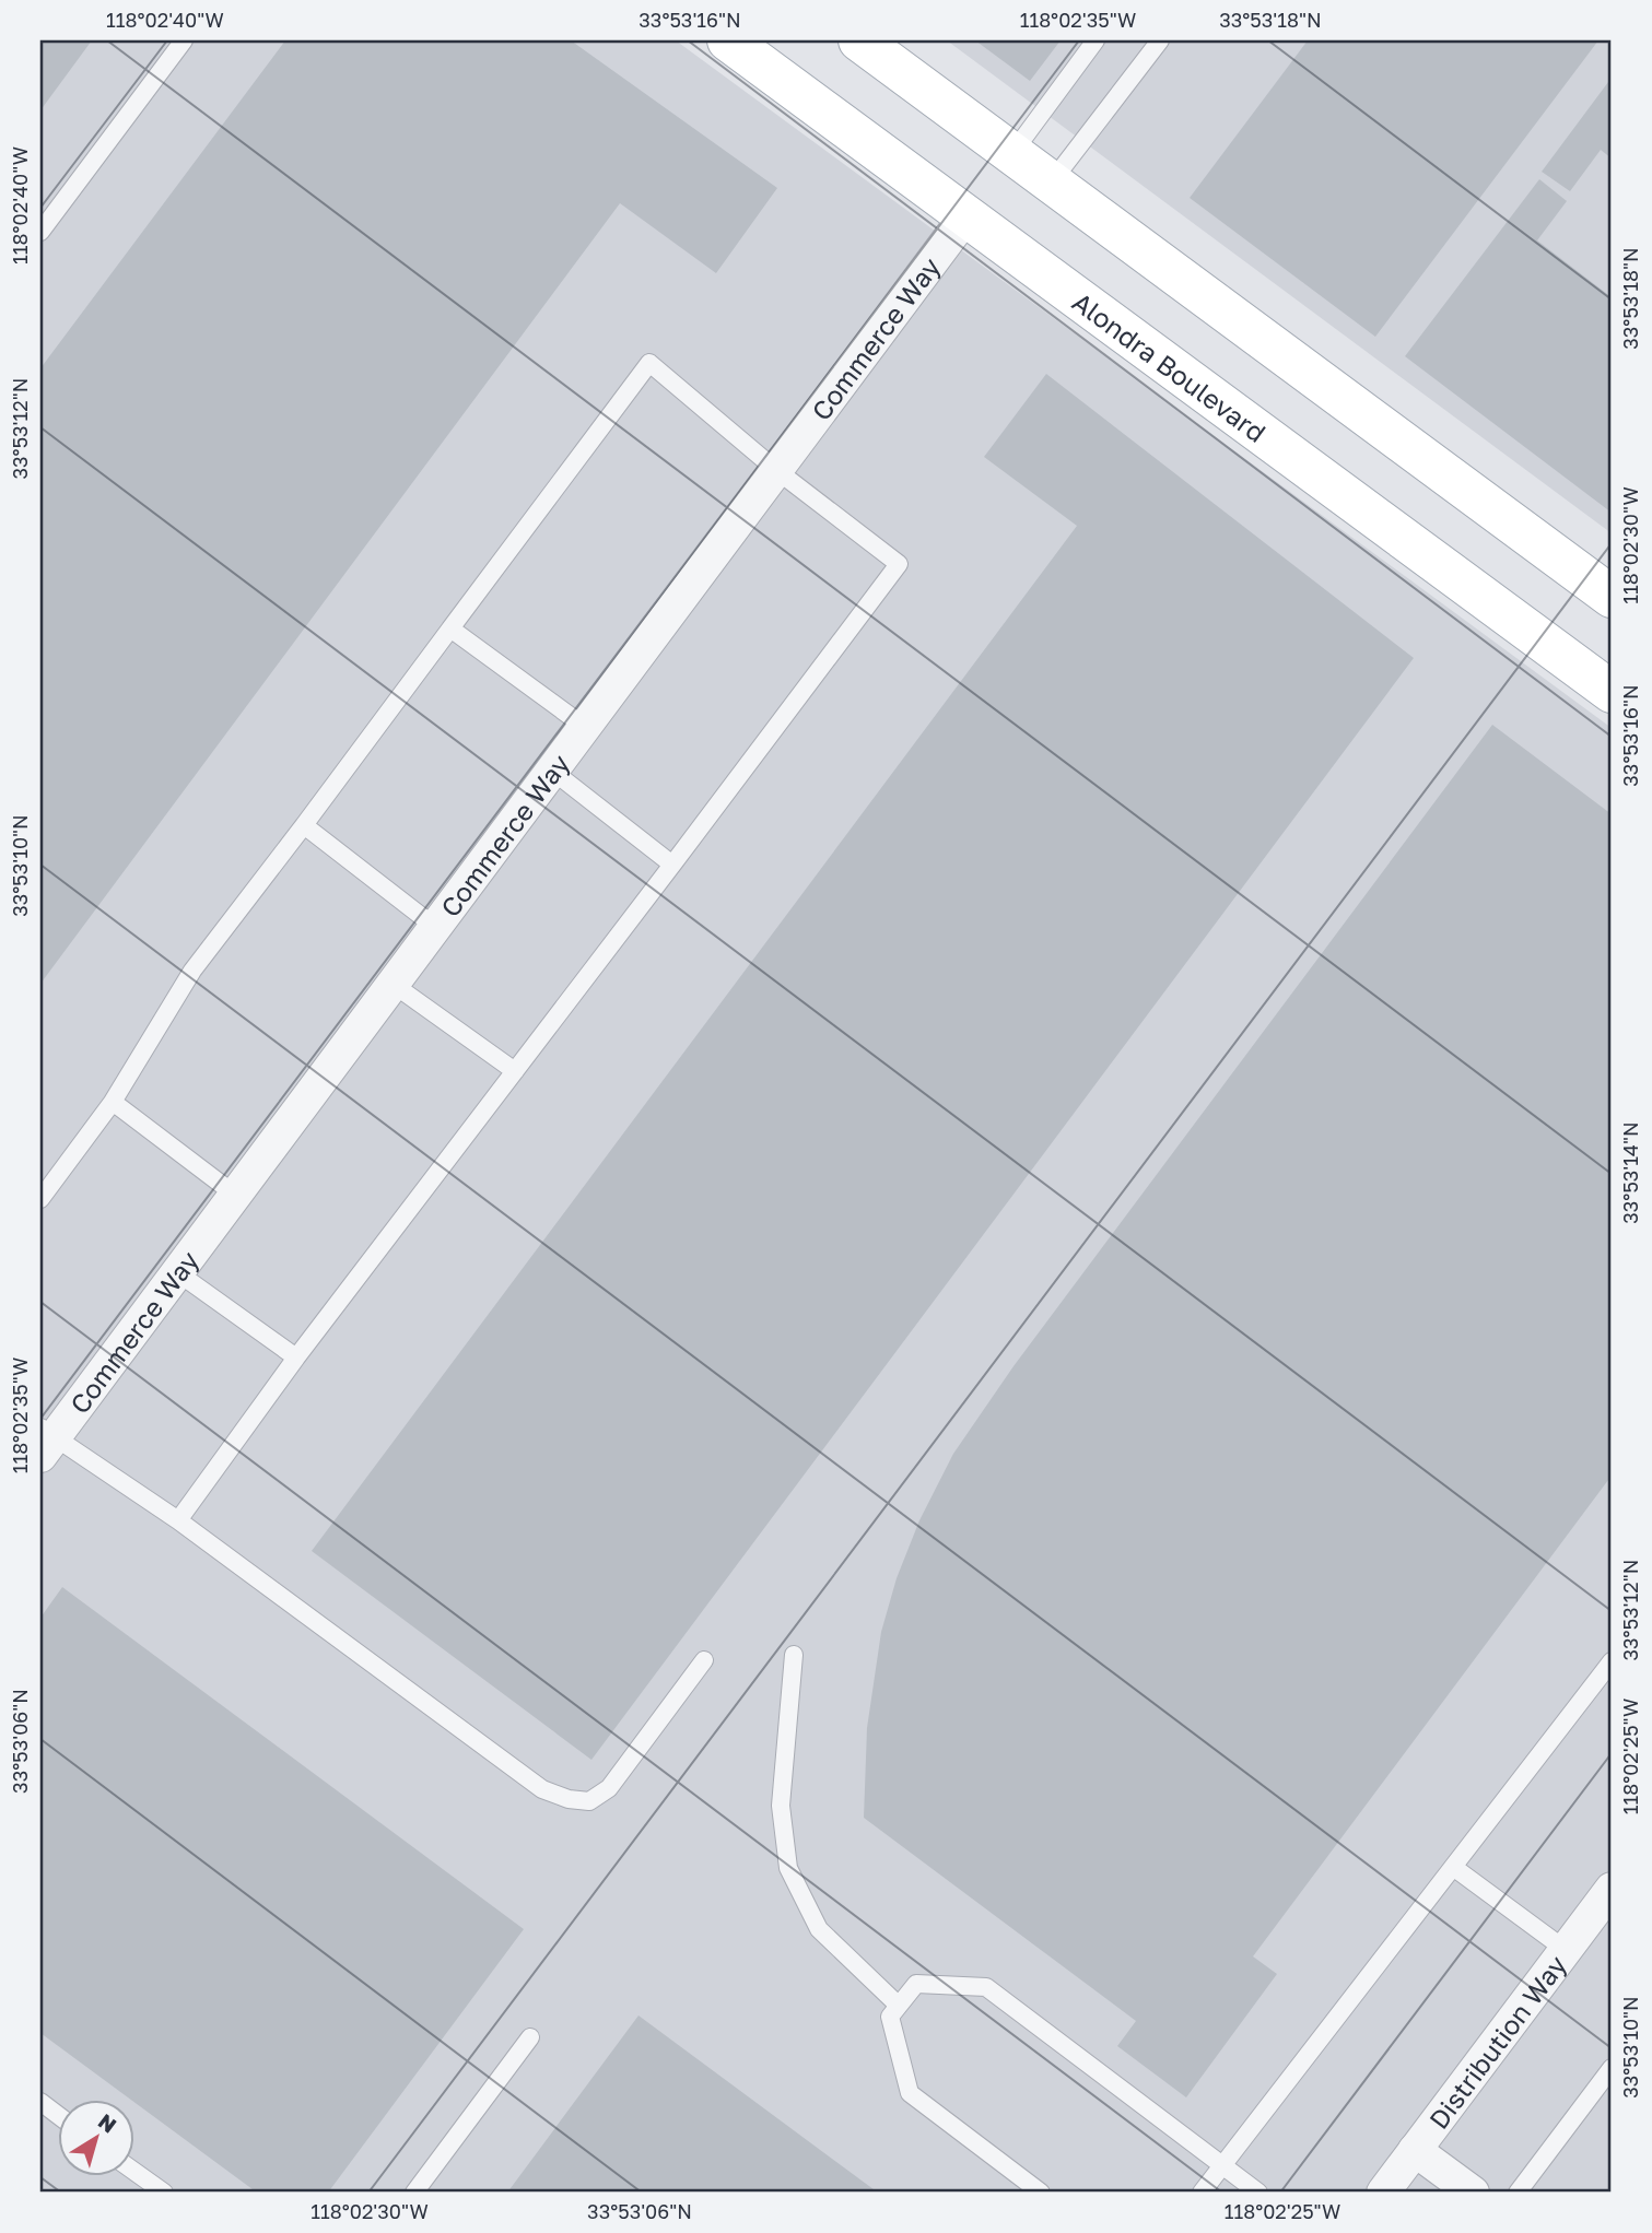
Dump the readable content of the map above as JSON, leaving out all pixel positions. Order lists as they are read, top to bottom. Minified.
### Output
{"streets":{"main road":["Alondra Boulevard"],"street":["Commerce Way","Distribution Way"]},"crossings":[["Commerce Way","Alondra Boulevard"]],"north":"top right","coordinates":["118°02'40\"W","33°53'16\"N","118°02'35\"W","33°53'18\"N","33°53'12\"N","118°02'30\"W","33°53'10\"N","33°53'14\"N","33°53'06\"N","118°02'25\"W"]}
